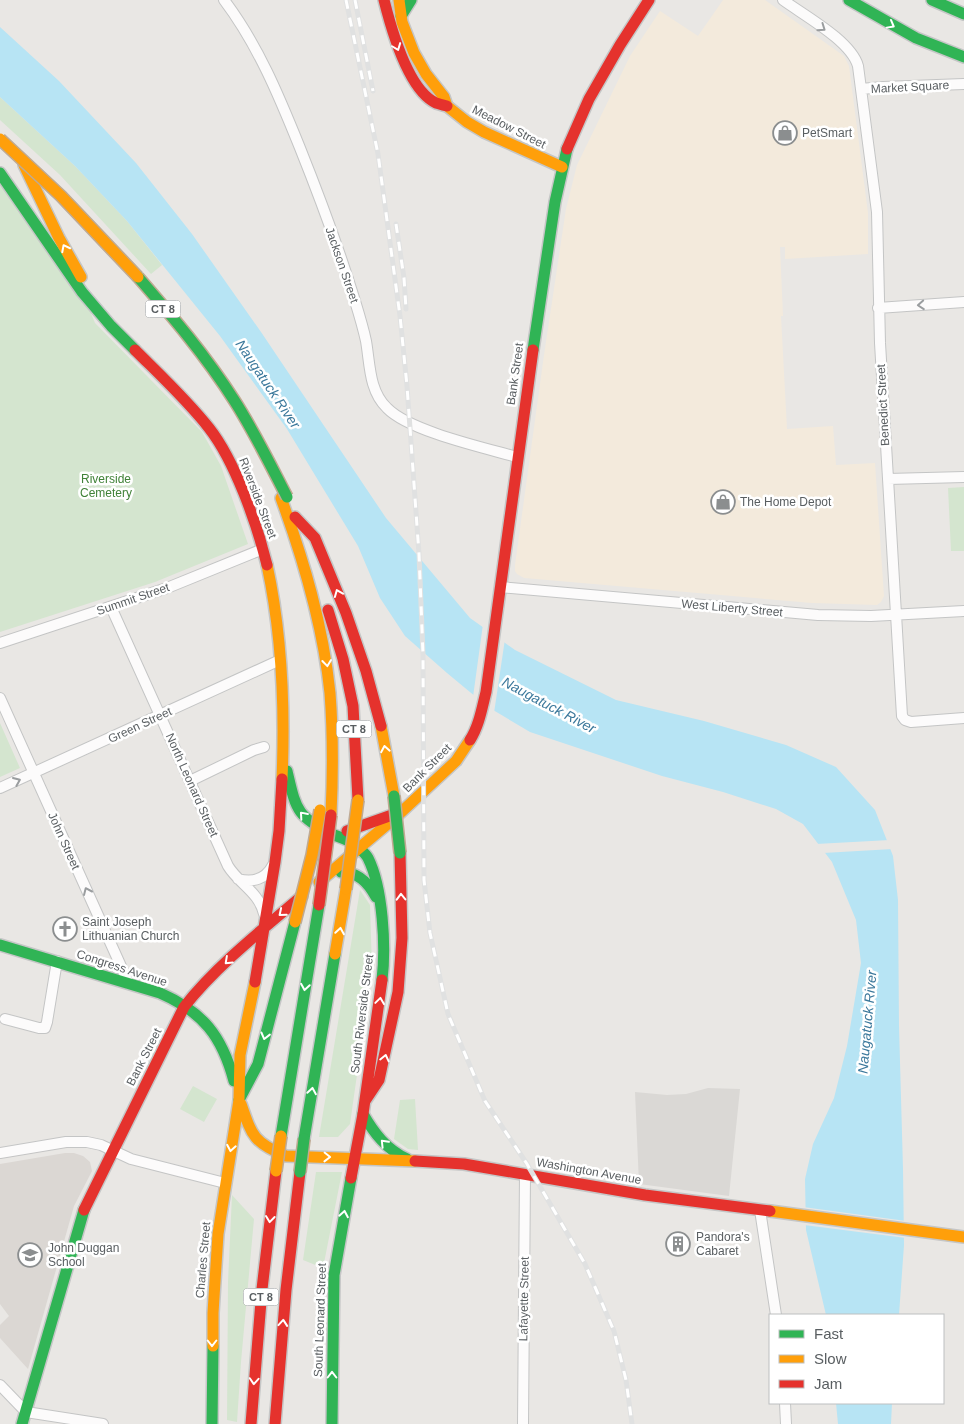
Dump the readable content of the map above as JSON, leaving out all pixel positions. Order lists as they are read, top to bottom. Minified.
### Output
{"streets":{"main road":["Meadow Street","CT 8","Bank Street","Riverside Street","Congress Avenue","South Riverside Street","Washington Avenue","Charles Street","South Leonard Street"],"street":["Market Square","Jackson Street","Benedict Street","Summit Street","West Liberty Street","Green Street","North Leonard Street","John Street","Lafayette Street"]},"crossings":[["Market Square","Benedict Street"],["Meadow Street","Bank Street"],["Jackson Street","Bank Street"],["Bank Street","Riverside Street"],["Bank Street","West Liberty Street"],["Bank Street","North Leonard Street"],["Bank Street","Congress Avenue"],["Bank Street","South Riverside Street"],["Benedict Street","West Liberty Street"],["Riverside Street","Summit Street"],["Riverside Street","Green Street"],["Riverside Street","North Leonard Street"],["Riverside Street","South Riverside Street"],["Summit Street","North Leonard Street"],["Green Street","North Leonard Street"],["Green Street","John Street"],["John Street","Congress Avenue"],["Congress Avenue","Washington Avenue"],["Congress Avenue","Charles Street"],["South Riverside Street","Washington Avenue"],["South Riverside Street","South Leonard Street"],["Washington Avenue","Charles Street"],["Washington Avenue","Lafayette Street"],["Washington Avenue","South Leonard Street"]],"one_way":["Market Square","John Street"],"water":["Naugatuck River"],"parks":["Riverside Cemetery"],"places":{"shop":["PetSmart","The Home Depot"],"church":["Saint Joseph Lithuanian Church"],"building":["Pandora's Cabaret"],"school or university":["John Duggan School"]},"legend":["Fast","Slow","Jam"]}
